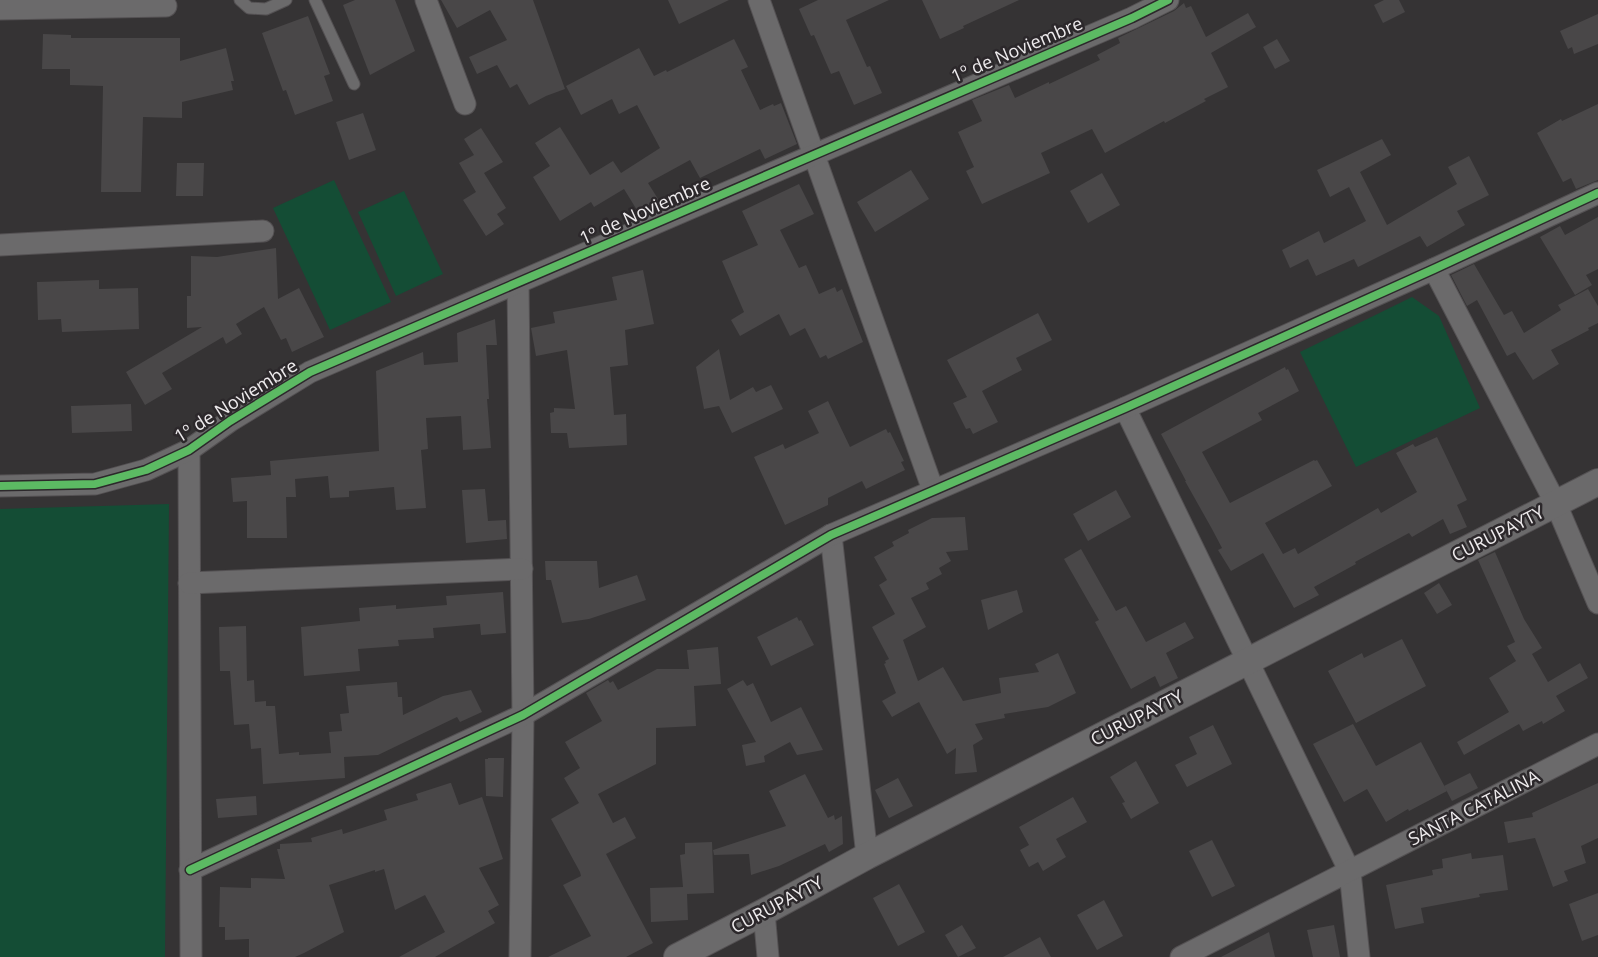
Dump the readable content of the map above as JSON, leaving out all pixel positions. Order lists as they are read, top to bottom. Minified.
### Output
{"streets":{"street":["1º de Noviembre","CURUPAYTY","SANTA CATALINA"]}}
